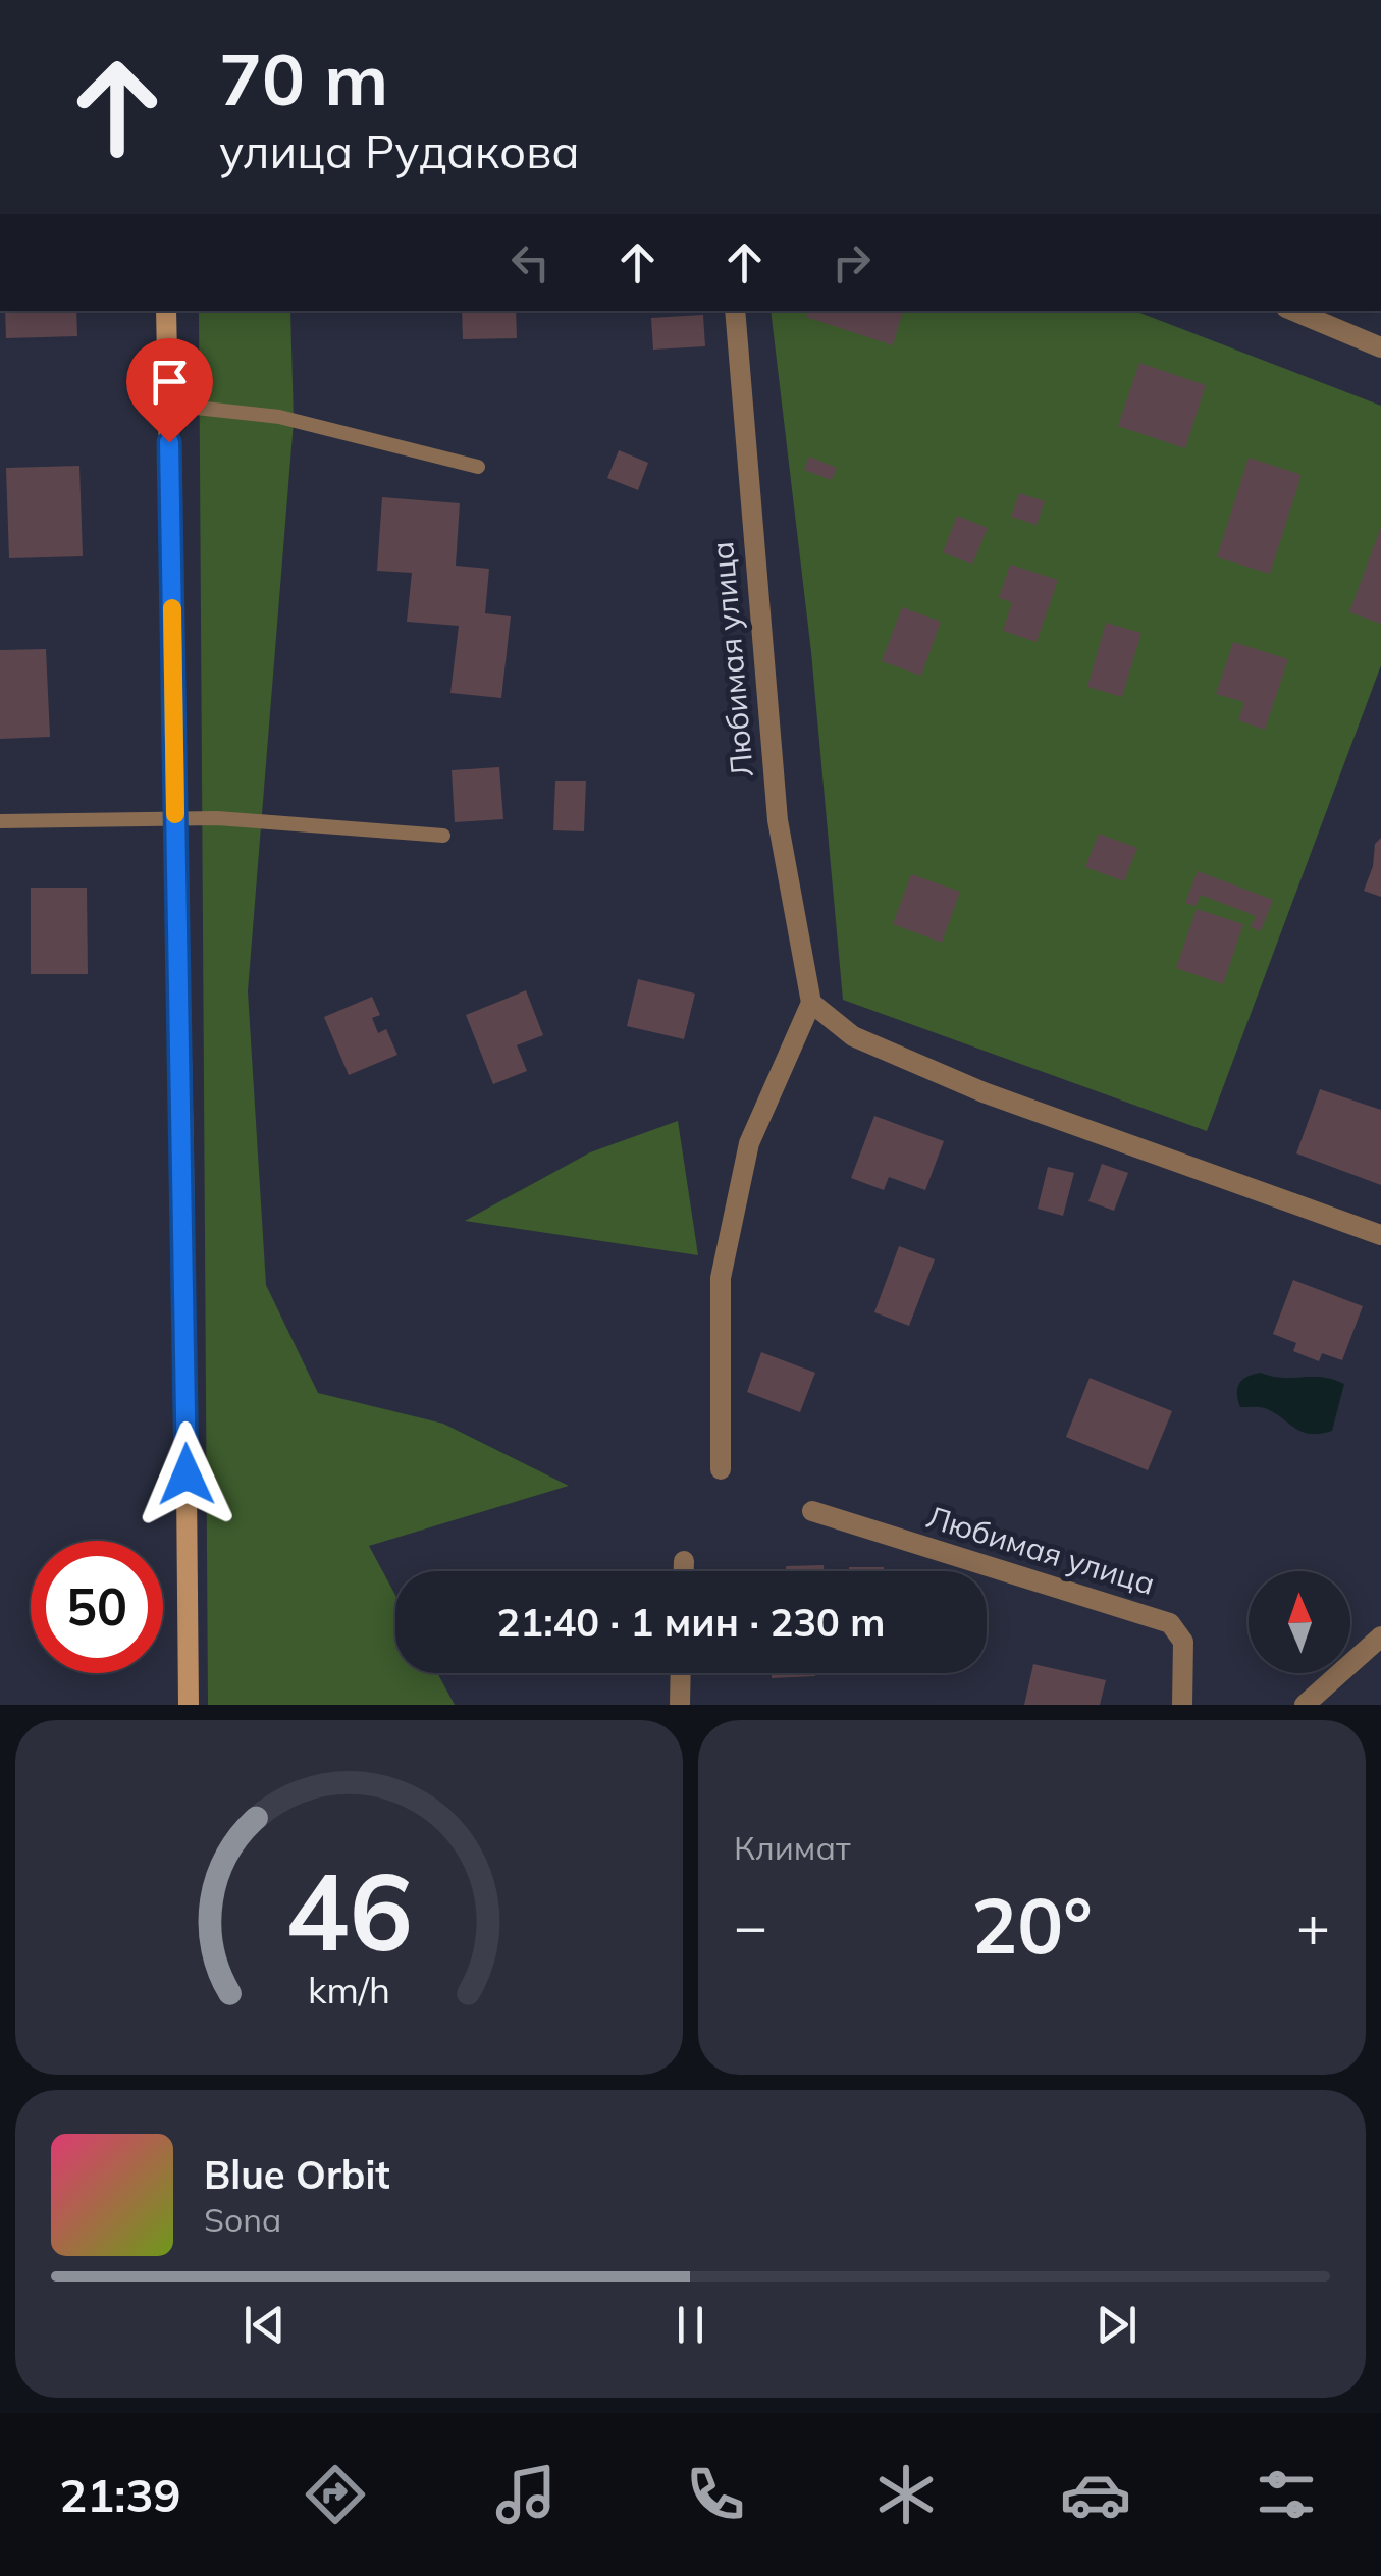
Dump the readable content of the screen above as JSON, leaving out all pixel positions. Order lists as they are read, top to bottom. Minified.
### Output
{"streets":{"street":["Любимая улица"]},"north":"top","page":{"turn":["70 m","улица Рудакова"],"limit":"50","trip":"21:40 · 1 мин · 230 m","tile":"Климат","heat":["−","20°","+"],"song":["Blue Orbit","Sona"],"tabs":"21:39","gauge":["46","km/h"]}}
